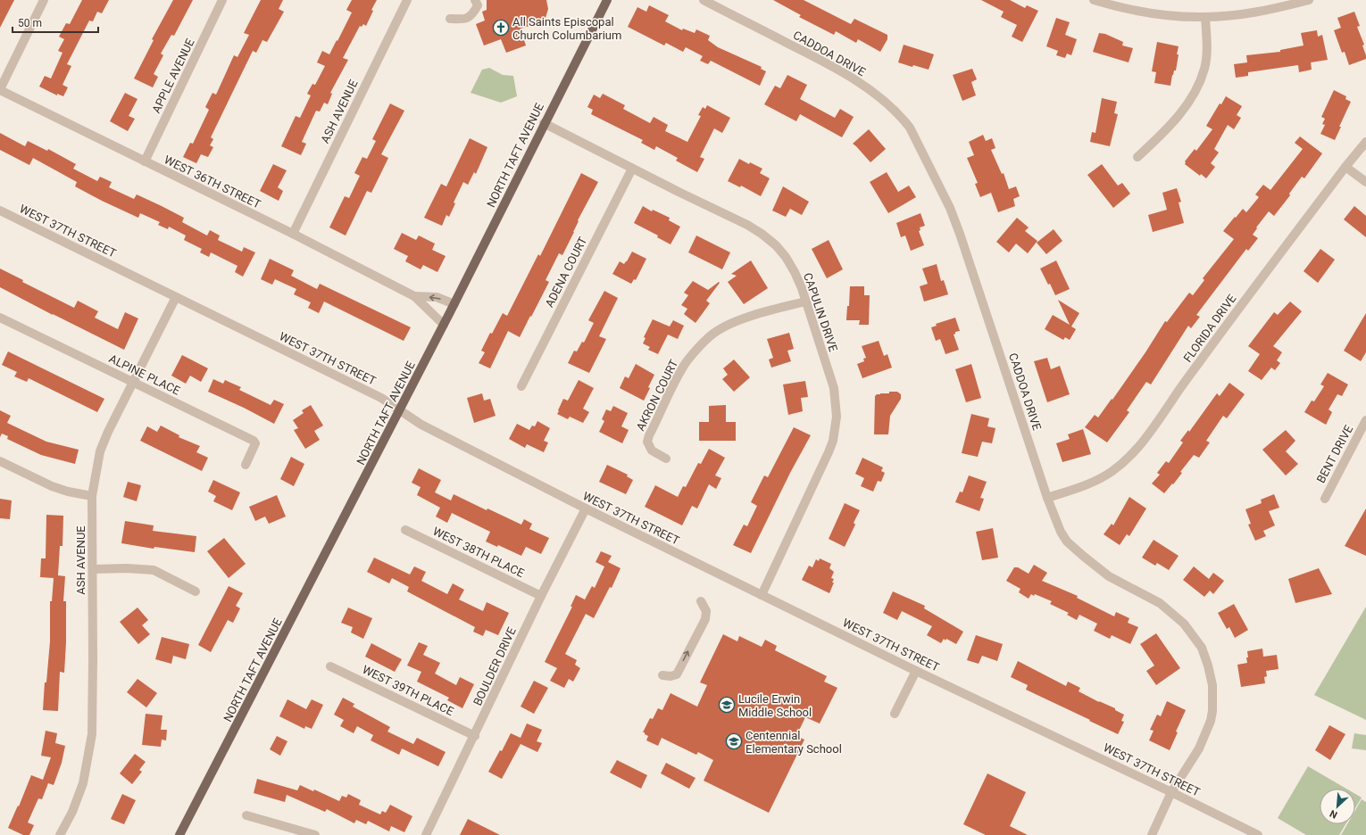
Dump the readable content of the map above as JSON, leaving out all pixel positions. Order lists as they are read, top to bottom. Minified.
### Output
{"streets":{"main road":["NORTH TAFT AVENUE"],"street":["CADDOA DRIVE","APPLE AVENUE","ASH AVENUE","WEST 36TH STREET","WEST 37TH STREET","ADENA COURT","CAPULIN DRIVE","FLORIDA DRIVE","ALPINE PLACE","AKRON COURT","BENT DRIVE","WEST 38TH PLACE","BOULDER DRIVE","WEST 39TH PLACE"]},"crossings":[["CADDOA DRIVE","WEST 37TH STREET"],["CADDOA DRIVE","FLORIDA DRIVE"],["APPLE AVENUE","WEST 36TH STREET"],["ASH AVENUE","WEST 36TH STREET"],["ASH AVENUE","WEST 37TH STREET"],["ASH AVENUE","ALPINE PLACE"],["NORTH TAFT AVENUE","WEST 36TH STREET"],["NORTH TAFT AVENUE","WEST 37TH STREET"],["NORTH TAFT AVENUE","CAPULIN DRIVE"],["WEST 37TH STREET","CAPULIN DRIVE"],["WEST 37TH STREET","BOULDER DRIVE"],["ADENA COURT","CAPULIN DRIVE"],["CAPULIN DRIVE","AKRON COURT"],["WEST 38TH PLACE","BOULDER DRIVE"],["BOULDER DRIVE","WEST 39TH PLACE"]],"places":{"church":["All Saints Episcopal Church Columbarium"],"school or university":["Lucile Erwin Middle School","Centennial Elementary School"]},"scale_bar":"50 m","north":"bottom left"}
